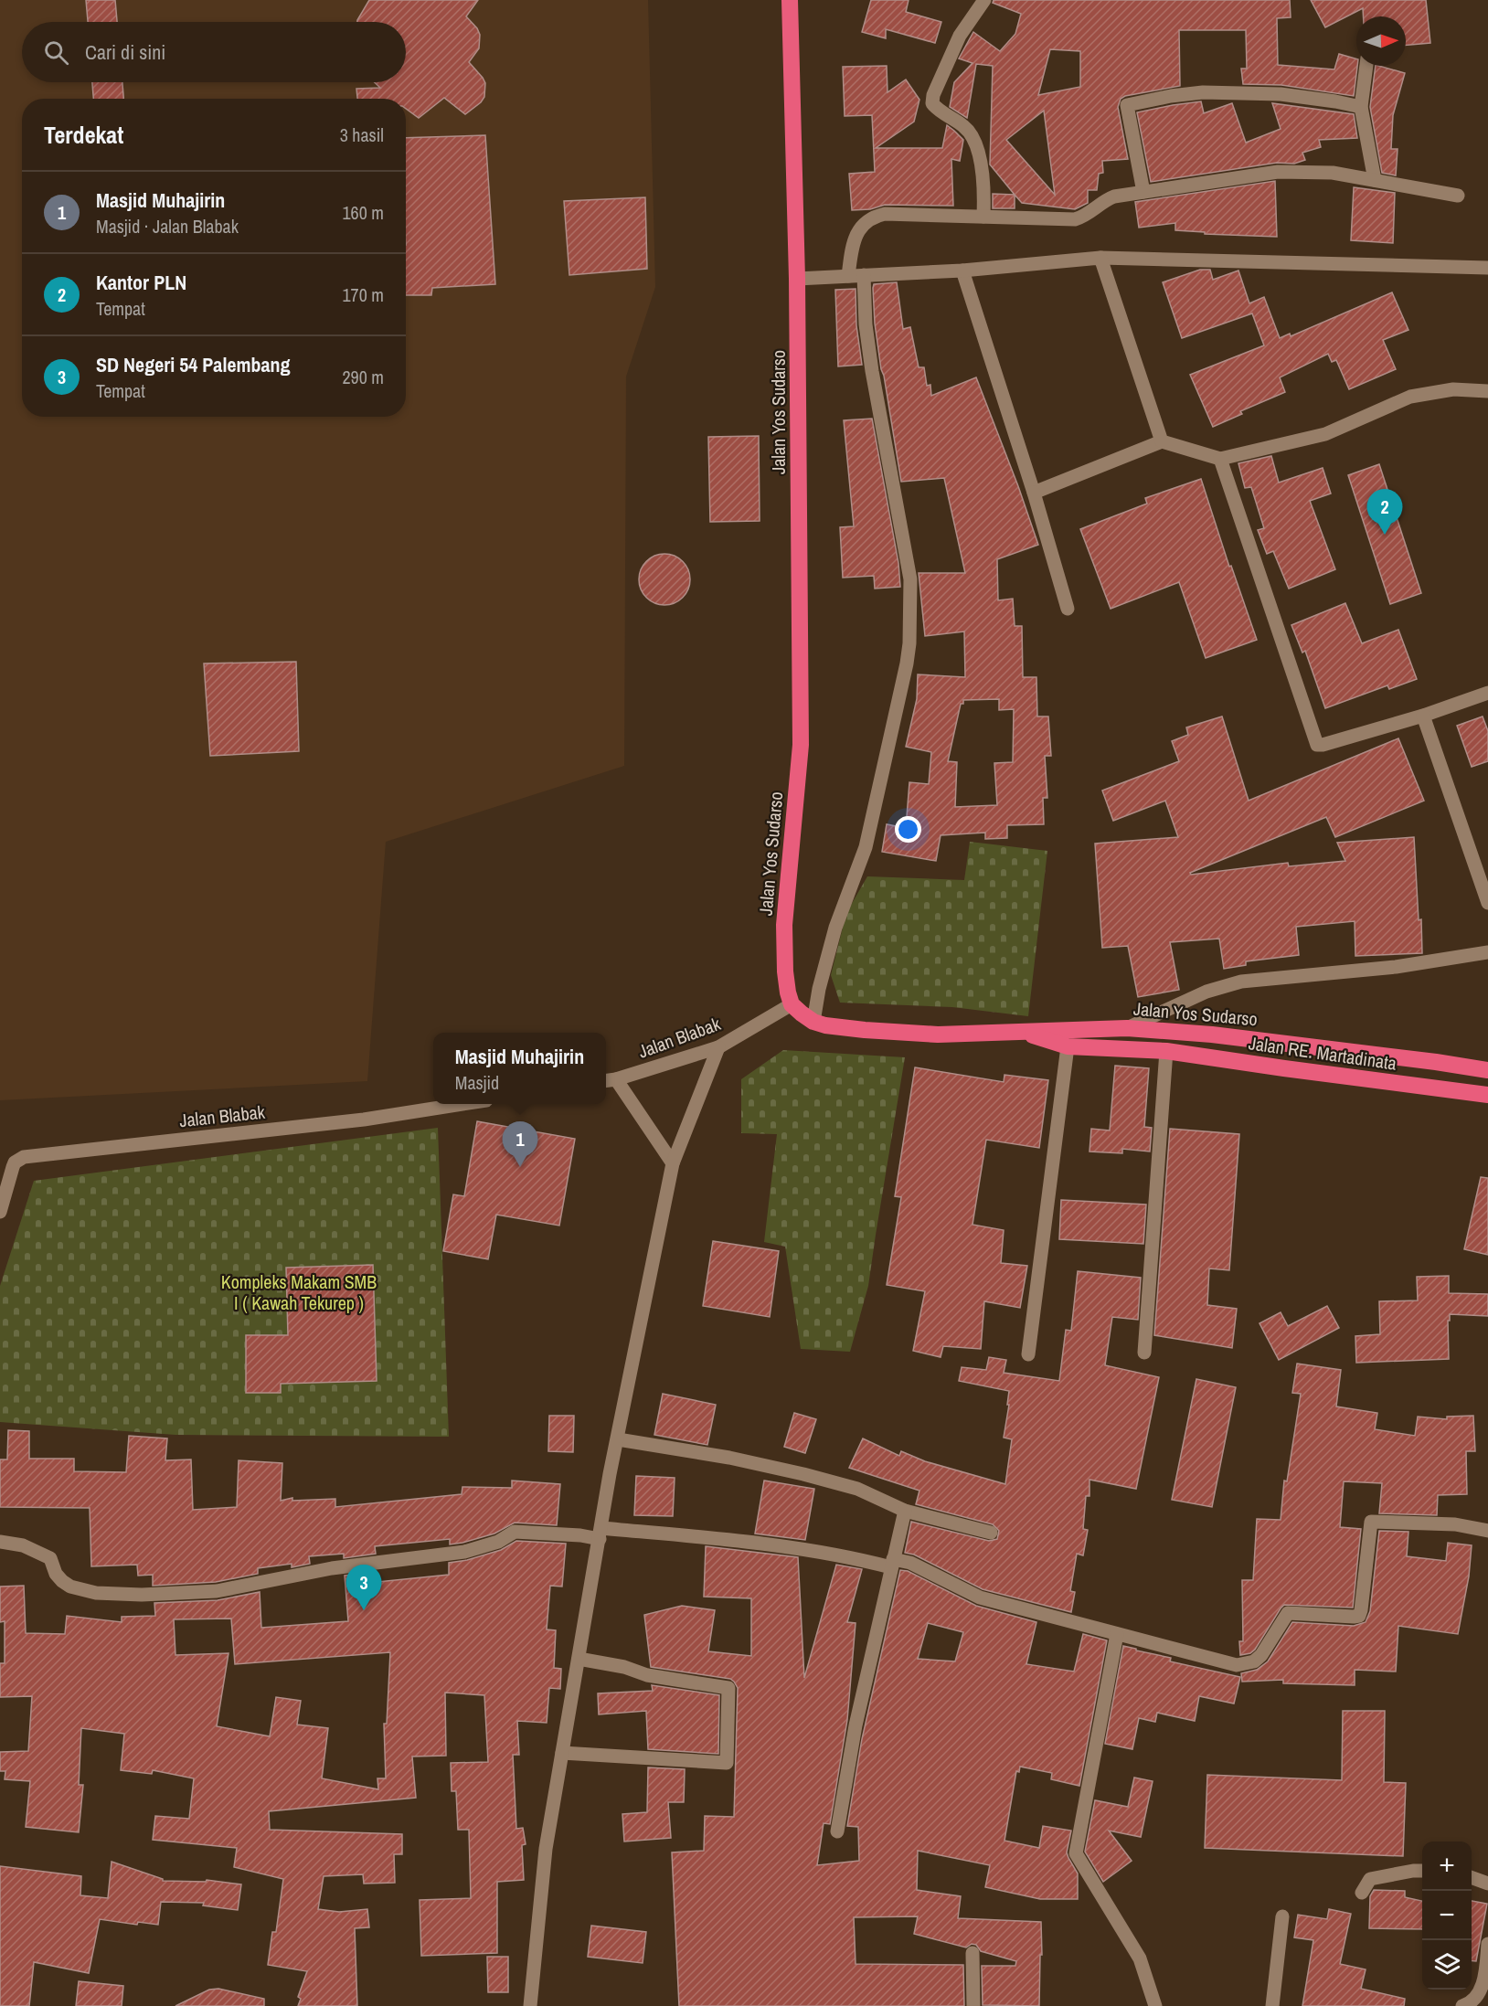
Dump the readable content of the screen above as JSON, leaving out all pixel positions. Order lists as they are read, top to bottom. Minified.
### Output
{"streets":{"highway":["Jalan Yos Sudarso","Jalan RE. Martadinata"],"street":["Jalan Blabak"]},"crossings":[["Jalan Yos Sudarso","Jalan Blabak"],["Jalan Yos Sudarso","Jalan RE. Martadinata"]],"parks":["Kompleks Makam SMB I ( Kawah Tekurep )"],"north":"right","page":{"search":"Cari di sini","heading":["Terdekat","3 hasil"],"list":[{"mark":"1","name":"Masjid Muhajirin","note":"Masjid · Jalan Blabak","value":"160 m"},{"mark":"2","name":"Kantor PLN","note":"Tempat","value":"170 m"},{"mark":"3","name":"SD Negeri 54 Palembang","note":"Tempat","value":"290 m"}],"pins":["2","1","3"],"popup":["Masjid Muhajirin","Masjid"],"map_buttons":["+","−"]}}
